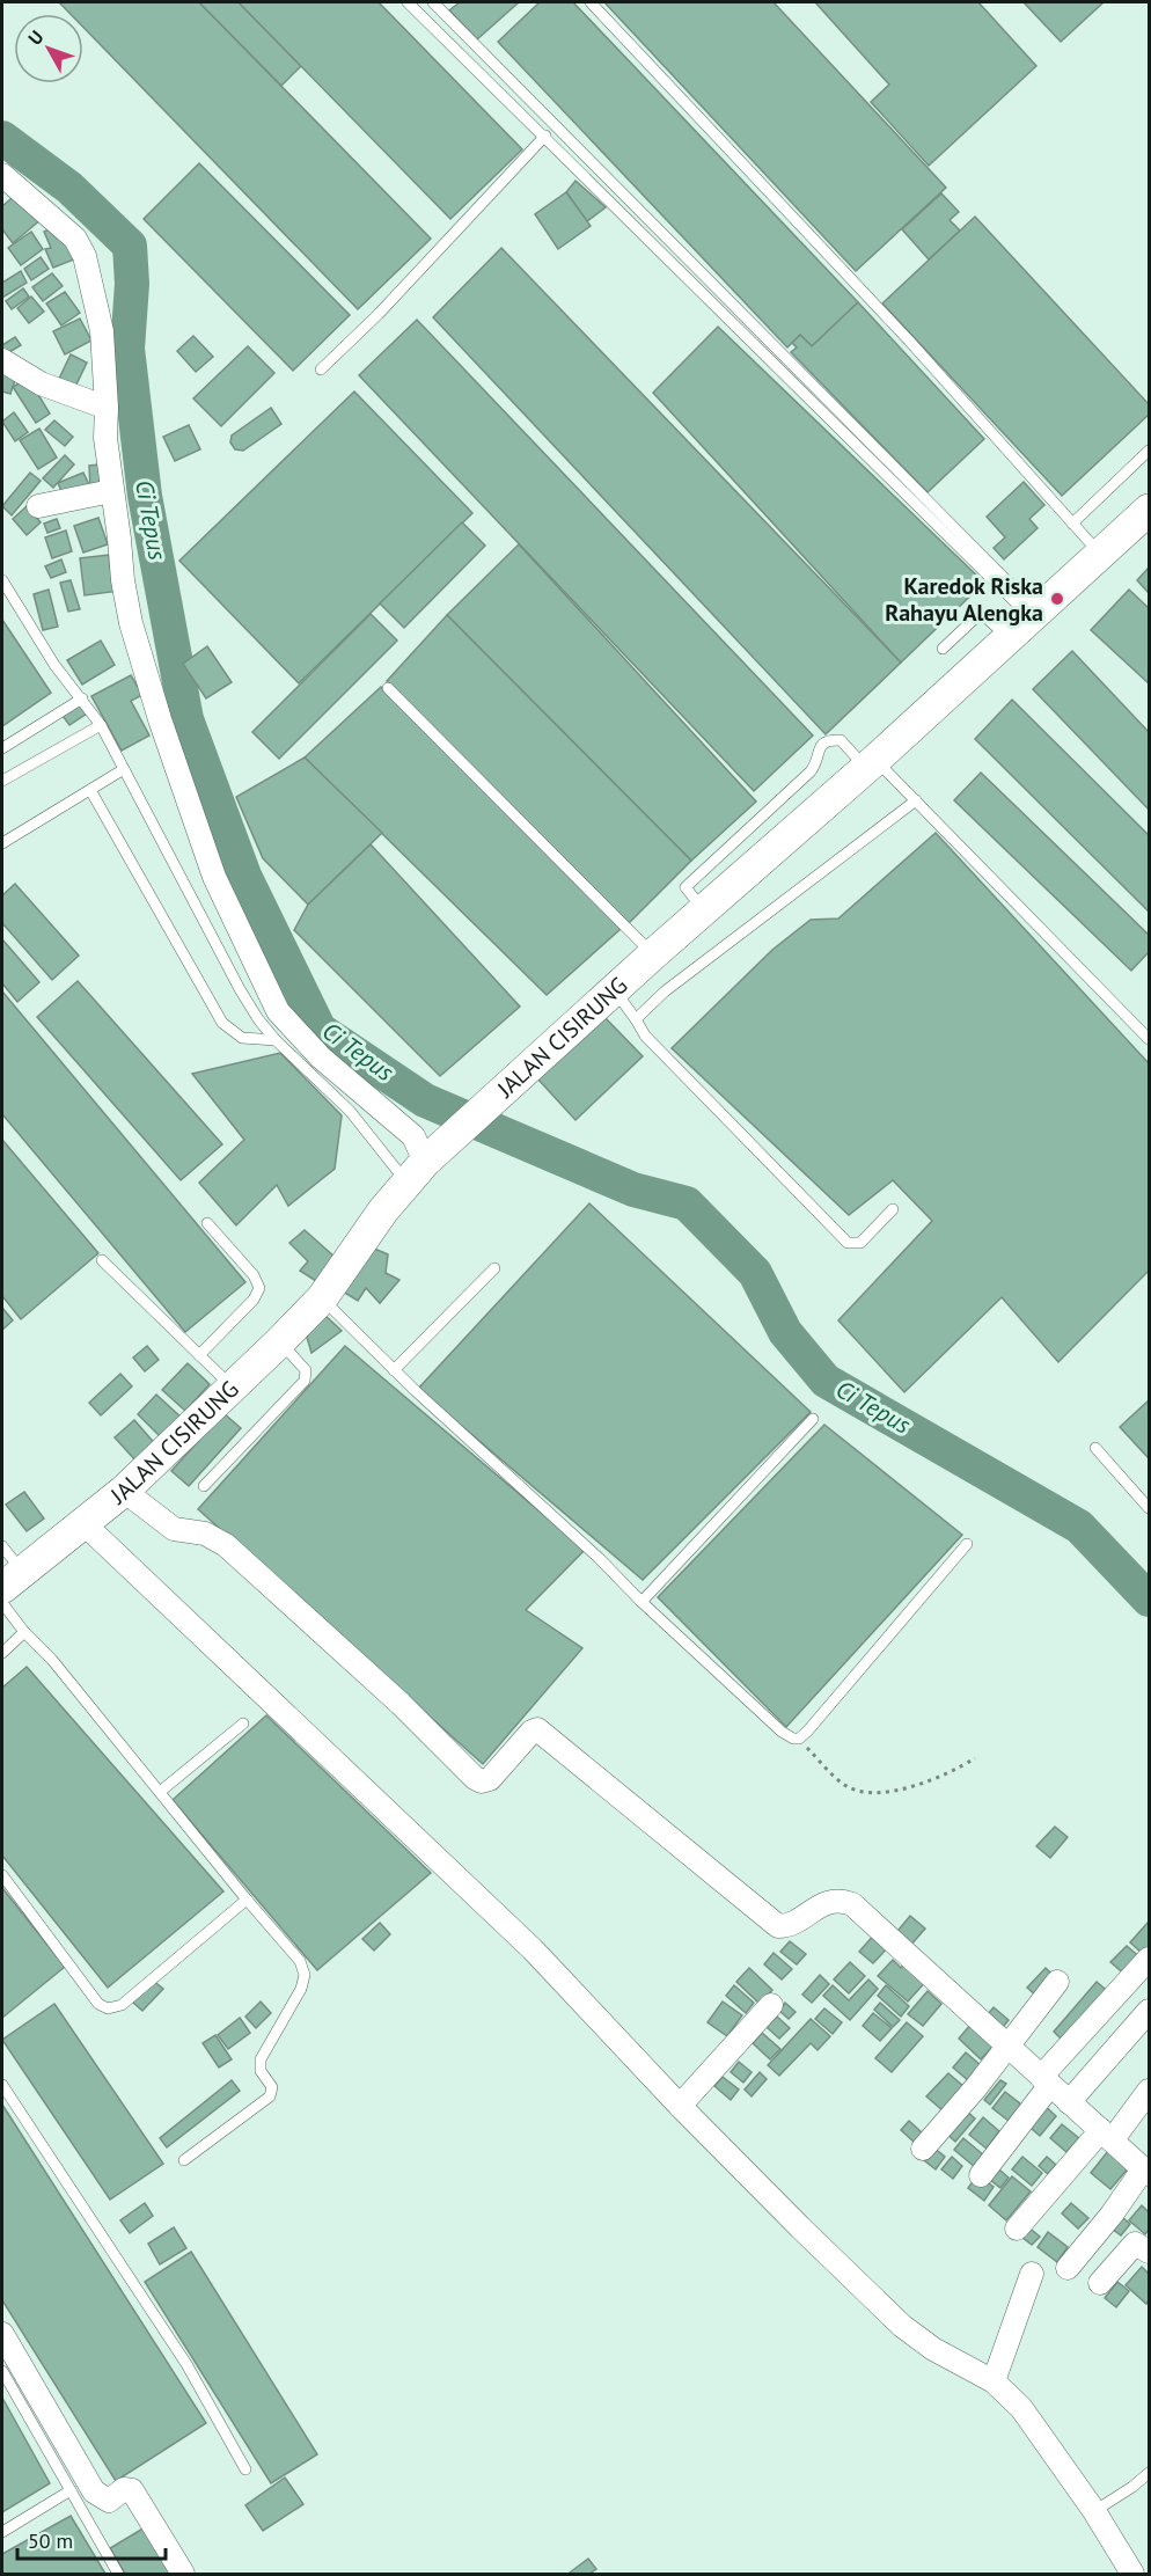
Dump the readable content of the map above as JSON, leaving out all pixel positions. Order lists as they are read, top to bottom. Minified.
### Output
{"streets":{"main road":["JALAN CISIRUNG"]},"water":["Ci Tepus"],"places":["Karedok Riska Rahayu Alengka"],"scale_bar":"50 m","north":"top left"}
